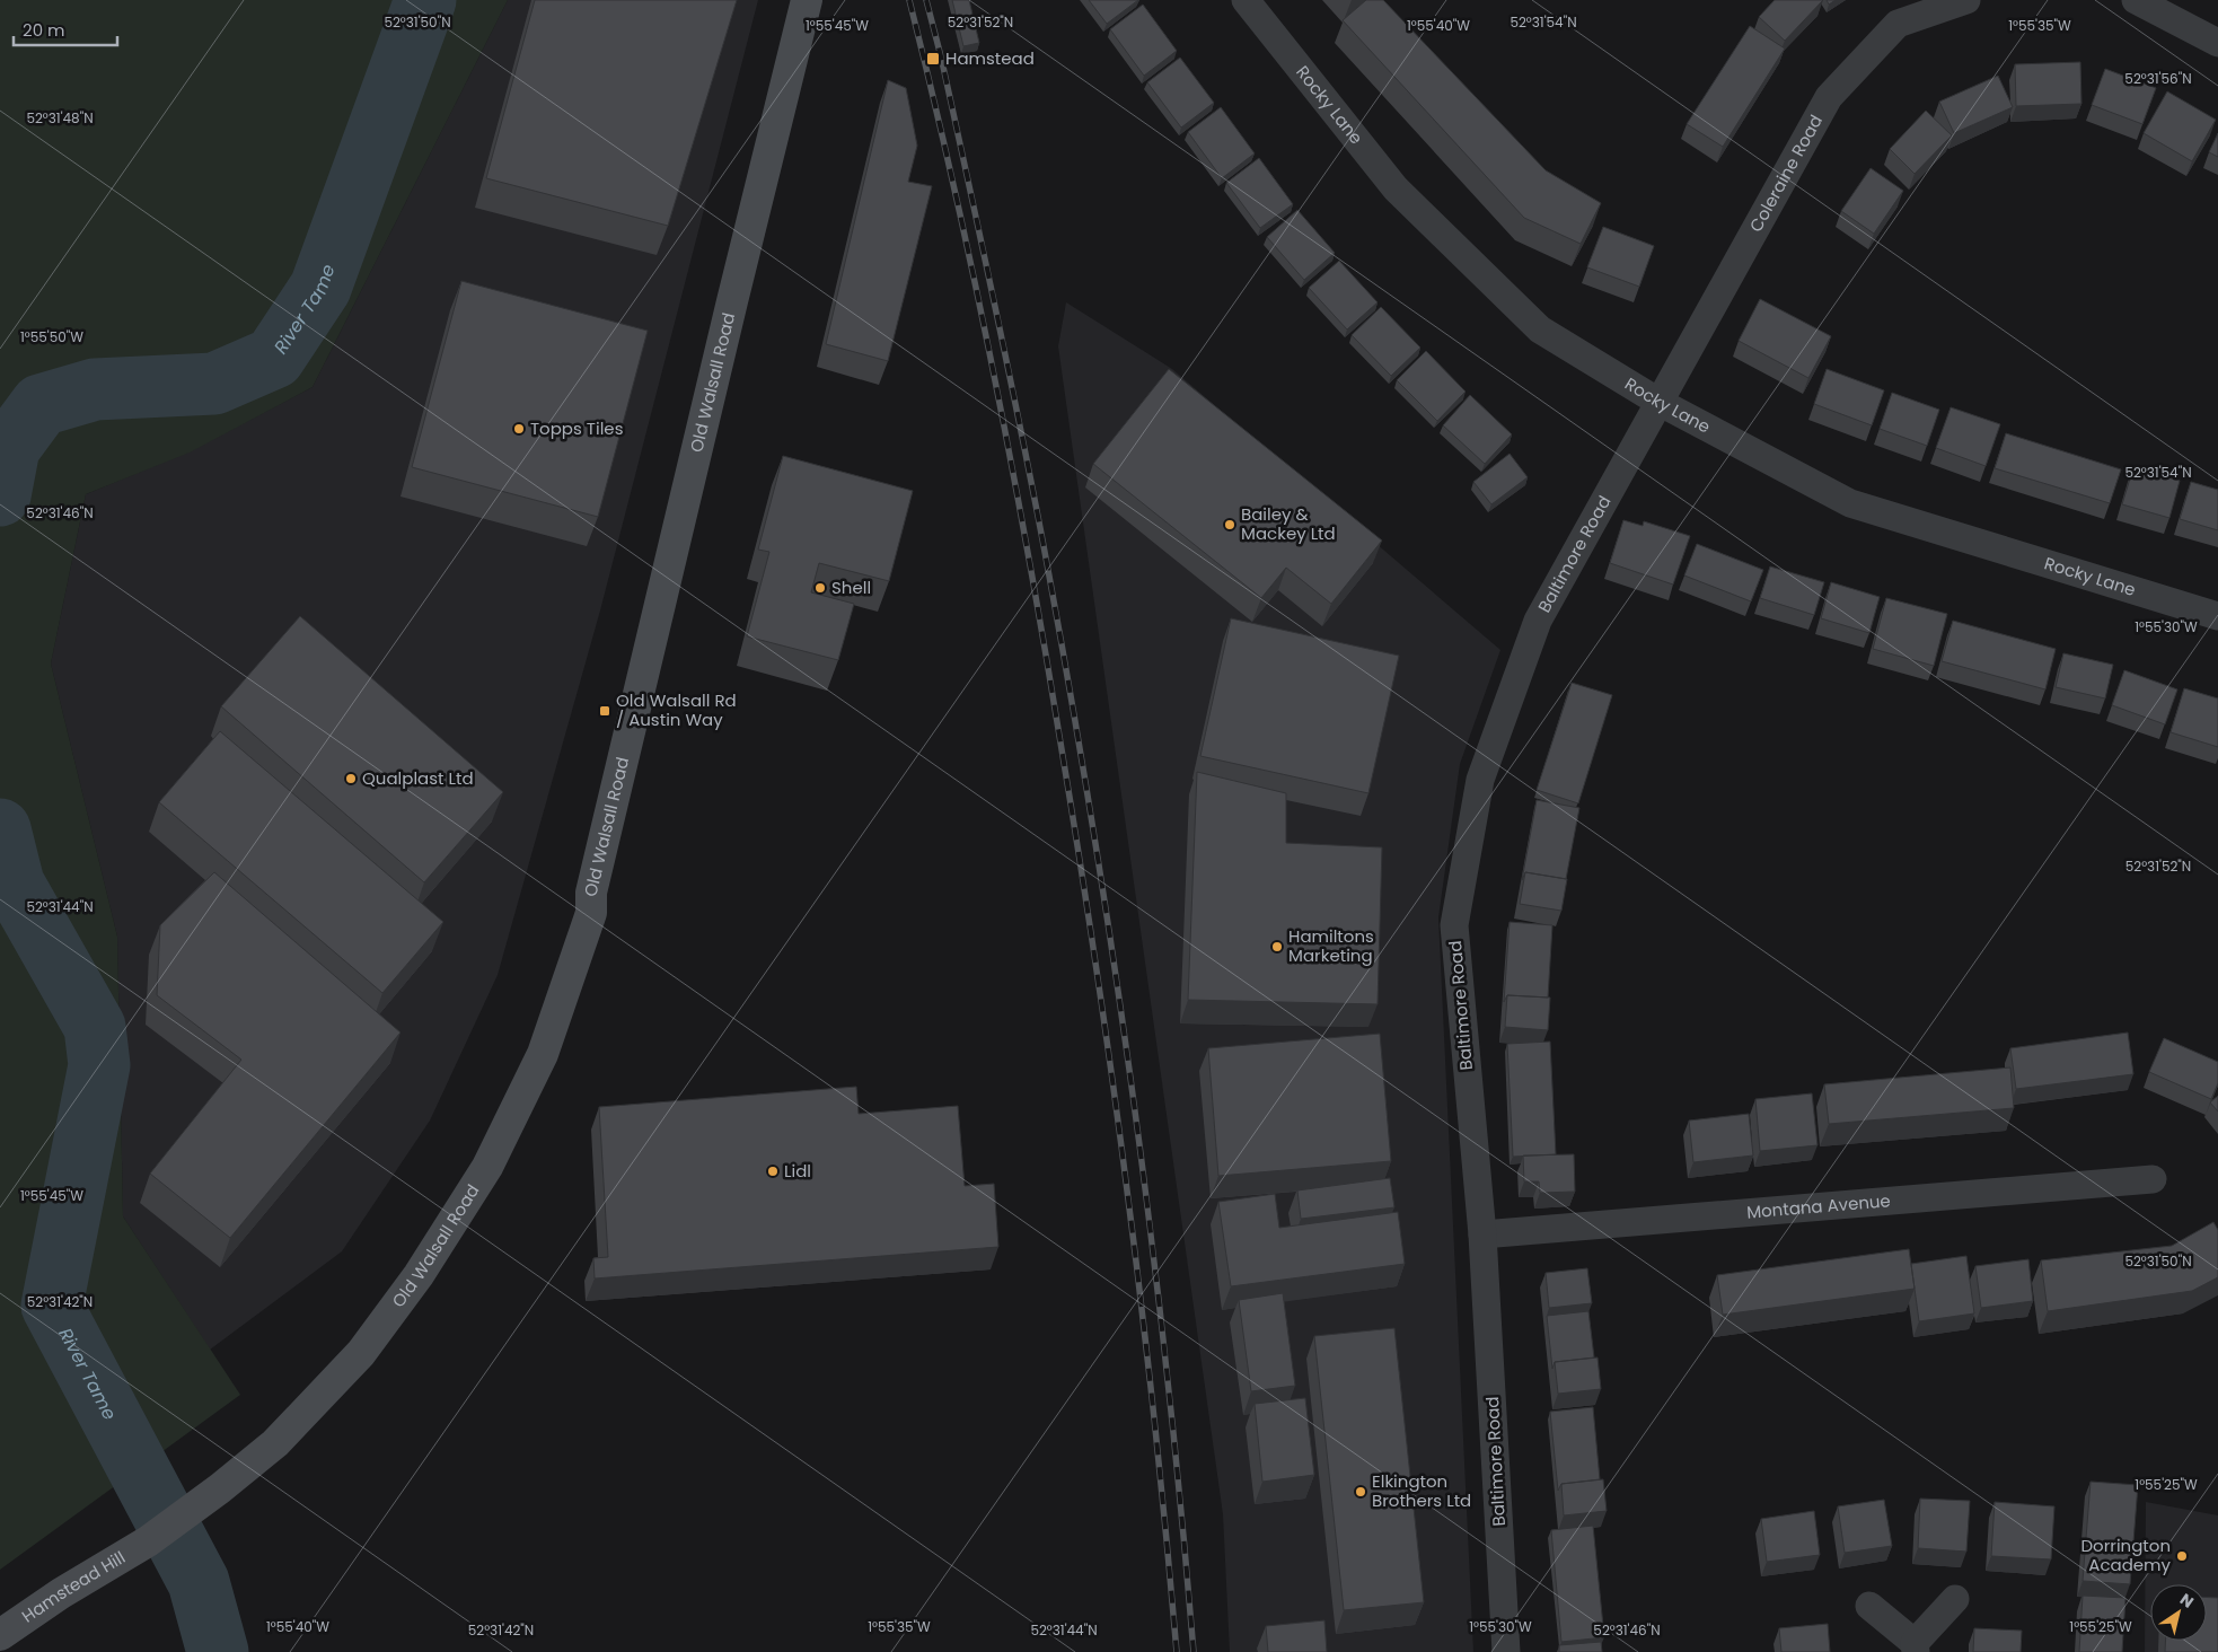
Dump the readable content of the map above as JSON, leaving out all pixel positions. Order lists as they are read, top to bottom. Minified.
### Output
{"streets":{"main road":["Old Walsall Road","Hamstead Hill"],"street":["Rocky Lane","Coleraine Road","Baltimore Road","Montana Avenue"]},"crossings":[["Rocky Lane","Coleraine Road"],["Rocky Lane","Baltimore Road"],["Coleraine Road","Baltimore Road"],["Old Walsall Road","Hamstead Hill"],["Baltimore Road","Montana Avenue"]],"water":["River Tame"],"places":{"transit":["Hamstead","Old Walsall Rd / Austin Way"],"other":["Topps Tiles","Bailey & Mackey Ltd","Shell","Qualplast Ltd","Hamiltons Marketing","Lidl","Elkington Brothers Ltd","Dorrington Academy"]},"scale_bar":"20 m","north":"top right","coordinates":["52°31'54\"N","52°31'50\"N","52°31'52\"N","1°55'45\"W","1°55'40\"W","1°55'35\"W","52°31'56\"N","52°31'48\"N","1°55'50\"W","52°31'46\"N","1°55'30\"W","52°31'44\"N","52°31'42\"N","1°55'25\"W"]}
